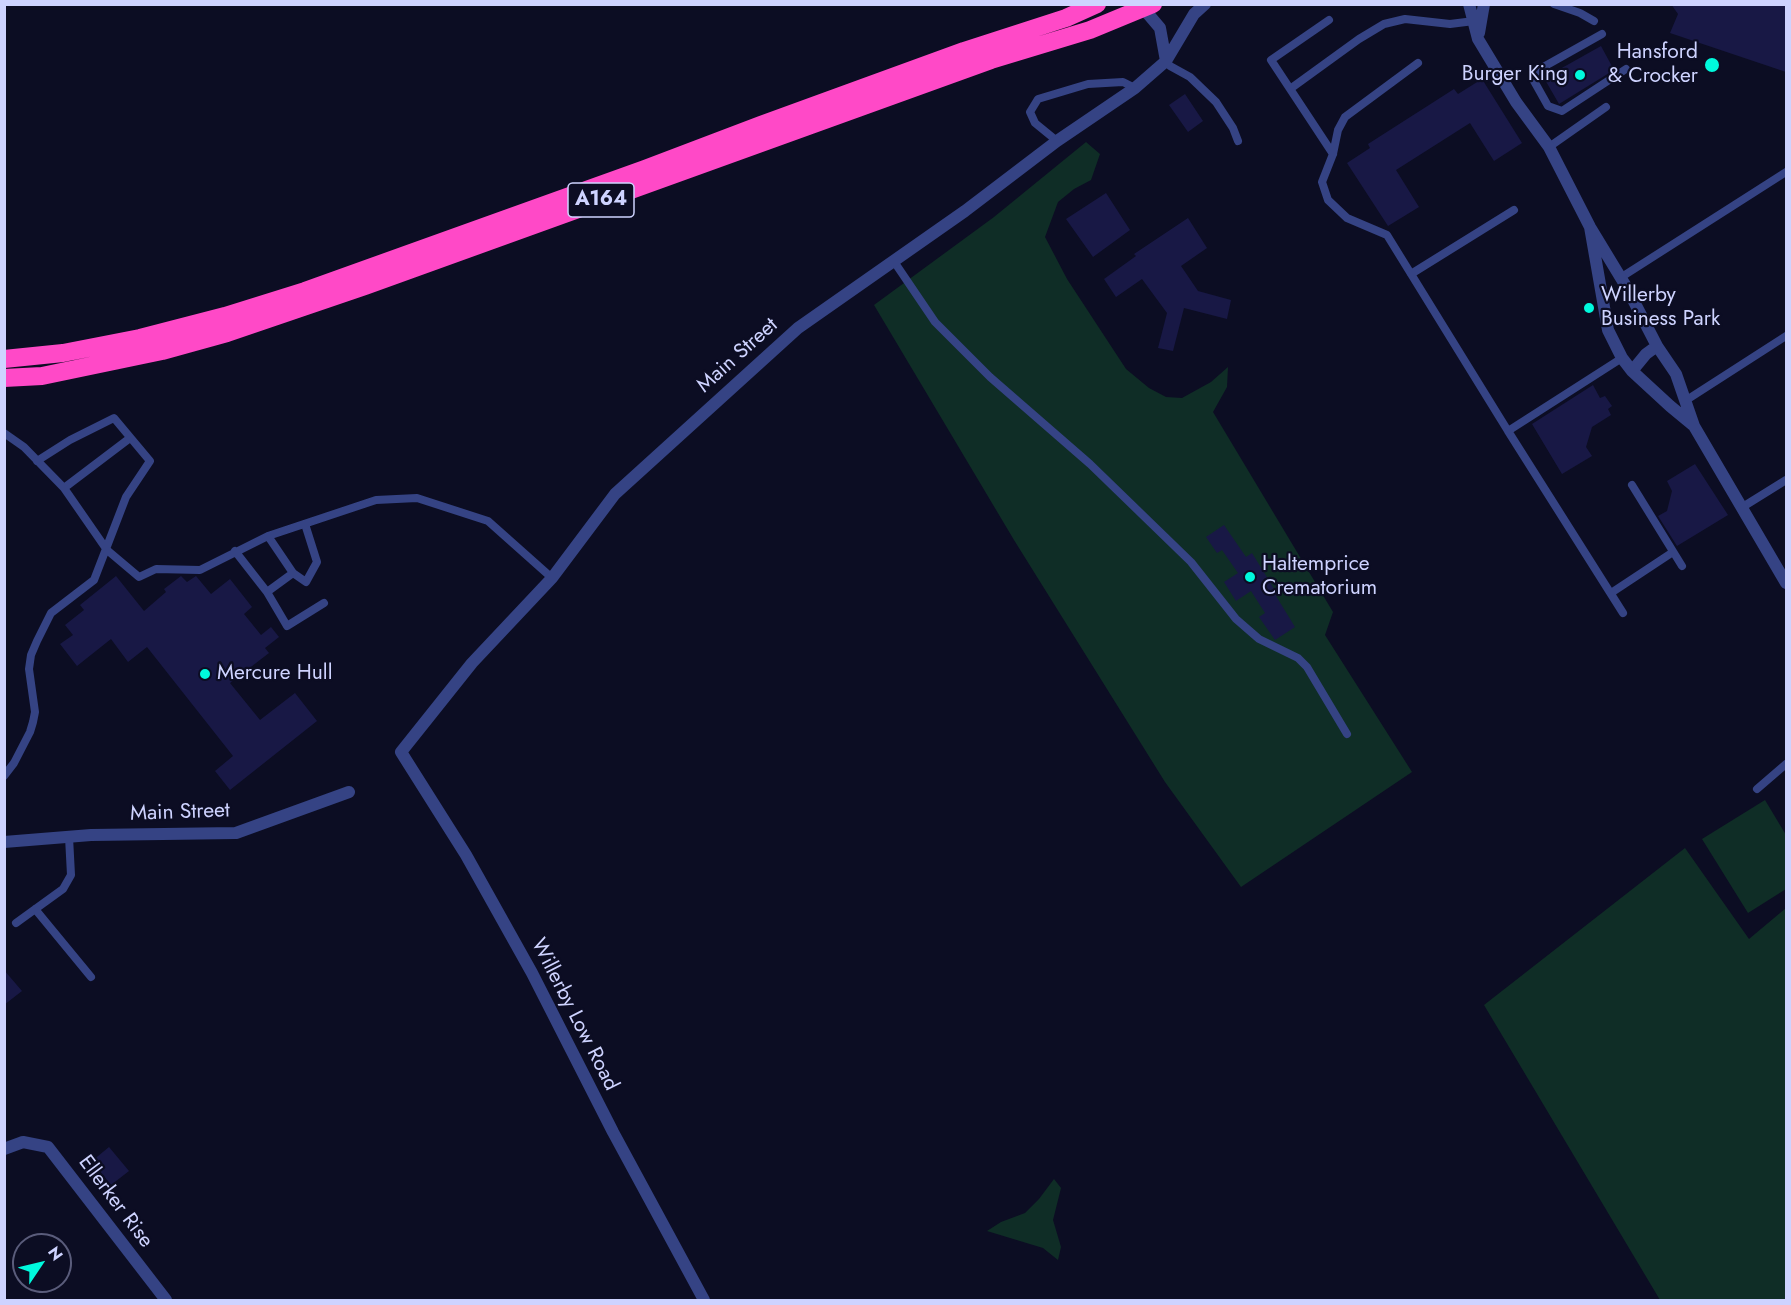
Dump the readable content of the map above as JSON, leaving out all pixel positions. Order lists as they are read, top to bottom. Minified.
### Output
{"streets":{"highway":["A164"],"street":["Main Street","Willerby Low Road","Ellerker Rise"]},"crossings":[["Main Street","Willerby Low Road"]],"places":["Hansford & Crocker","Burger King","Willerby Business Park","Haltemprice Crematorium","Mercure Hull"],"north":"top right"}
